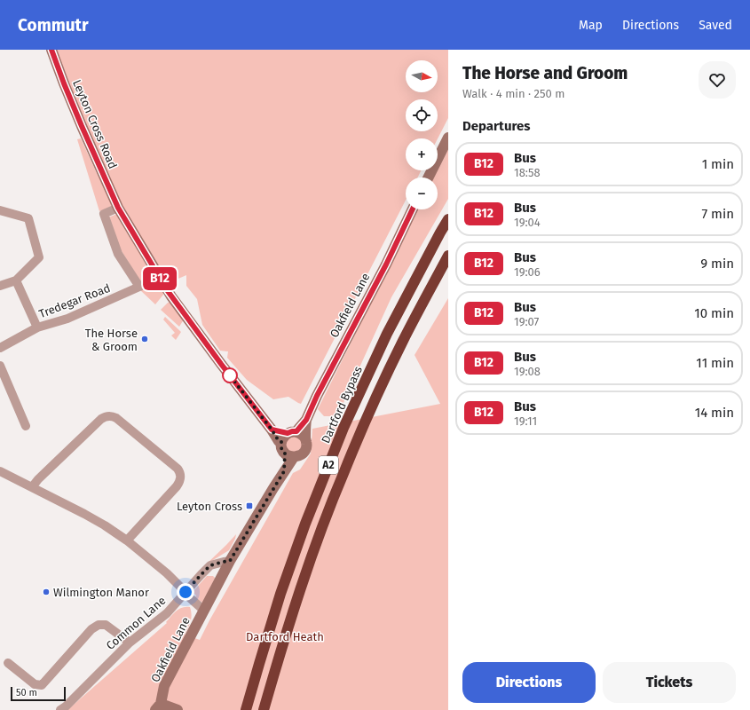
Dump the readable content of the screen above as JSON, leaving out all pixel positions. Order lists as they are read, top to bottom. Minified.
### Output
{"streets":{"highway":["Dartford Bypass","A2"],"street":["Leyton Cross Road","Tredegar Road","Oakfield Lane","Common Lane"]},"crossings":[["Leyton Cross Road","Tredegar Road"],["Leyton Cross Road","Oakfield Lane"],["Oakfield Lane","Common Lane"]],"parks":["Dartford Heath"],"places":{"other":["The Horse & Groom","Wilmington Manor"],"transit":["Leyton Cross"]},"lines":["bus line B12"],"scale_bar":"50 m","north":"right","page":{"header":"Commutr","nav":["Map","Directions","Saved"],"on_map":"B12","heading":[["The Horse and Groom","Walk · 4 min · 250 m"],"Departures"],"map_buttons":["+","−"],"list":[{"mark":"B12","name":"Bus","note":"18:58","value":"1 min"},{"mark":"B12","name":"Bus","note":"19:04","value":"7 min"},{"mark":"B12","name":"Bus","note":"19:06","value":"9 min"},{"mark":"B12","name":"Bus","note":"19:07","value":"10 min"},{"mark":"B12","name":"Bus","note":"19:08","value":"11 min"},{"mark":"B12","name":"Bus","note":"19:11","value":"14 min"}],"buttons":["Directions","Tickets"],"scale":"50 m"}}
